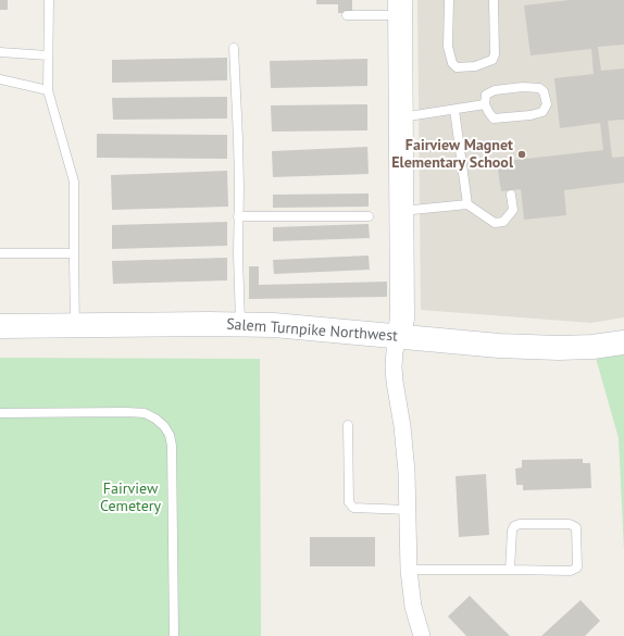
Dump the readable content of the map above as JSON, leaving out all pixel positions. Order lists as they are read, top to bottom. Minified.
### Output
{"streets":{"street":["Salem Turnpike Northwest"]},"parks":["Fairview Cemetery"],"places":["Fairview Magnet Elementary School"]}
